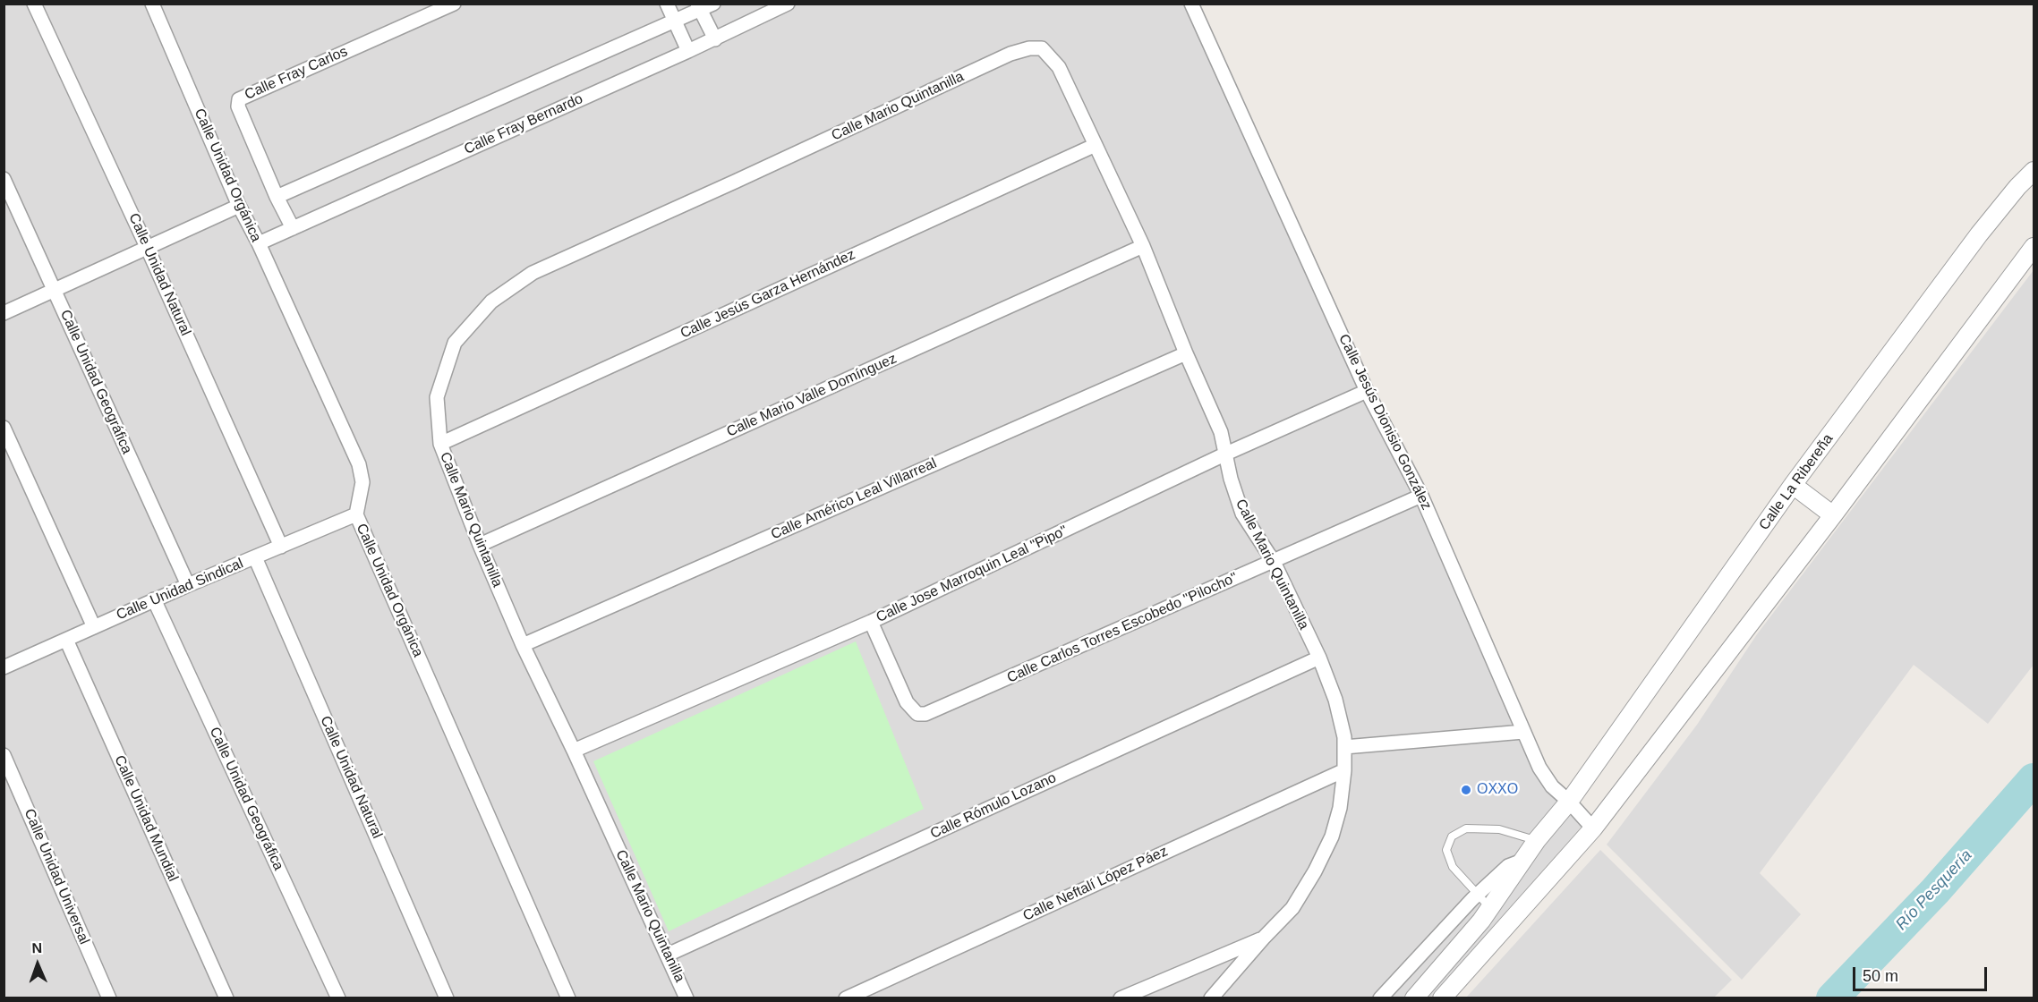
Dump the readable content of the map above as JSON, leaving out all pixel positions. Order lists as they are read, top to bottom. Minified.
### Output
{"streets":{"street":["Calle Fray Carlos","Calle Mario Quintanilla","Calle Fray Bernardo","Calle Unidad Orgánica","Calle Unidad Natural","Calle Jesús Garza Hernández","Calle Unidad Geográfica","Calle Mario Valle Domínguez","Calle Jesús Dionisio González","Calle La Ribereña","Calle Américo Leal Villarreal","Calle Jose Marroquin Leal \"Pipo\"","Calle Unidad Sindical","Calle Carlos Torres Escobedo \"Pilocho\"","Calle Rómulo Lozano","Calle Unidad Mundial","Calle Unidad Universal","Calle Neftalí López Páez"]},"crossings":[["Calle Fray Carlos","Calle Fray Bernardo"],["Calle Mario Quintanilla","Calle Jesús Garza Hernández"],["Calle Mario Quintanilla","Calle Mario Valle Domínguez"],["Calle Mario Quintanilla","Calle Américo Leal Villarreal"],["Calle Mario Quintanilla","Calle Jose Marroquin Leal \"Pipo\""],["Calle Mario Quintanilla","Calle Carlos Torres Escobedo \"Pilocho\""],["Calle Mario Quintanilla","Calle Rómulo Lozano"],["Calle Mario Quintanilla","Calle Neftalí López Páez"],["Calle Fray Bernardo","Calle Unidad Orgánica"],["Calle Unidad Orgánica","Calle Unidad Sindical"],["Calle Unidad Natural","Calle Unidad Sindical"],["Calle Unidad Geográfica","Calle Unidad Sindical"],["Calle Jesús Dionisio González","Calle La Ribereña"],["Calle Jesús Dionisio González","Calle Jose Marroquin Leal \"Pipo\""],["Calle Jesús Dionisio González","Calle Carlos Torres Escobedo \"Pilocho\""],["Calle Jose Marroquin Leal \"Pipo\"","Calle Carlos Torres Escobedo \"Pilocho\""],["Calle Unidad Sindical","Calle Unidad Mundial"]],"water":["Río Pesquería"],"places":["OXXO"],"scale_bar":"50 m","north":"top"}
